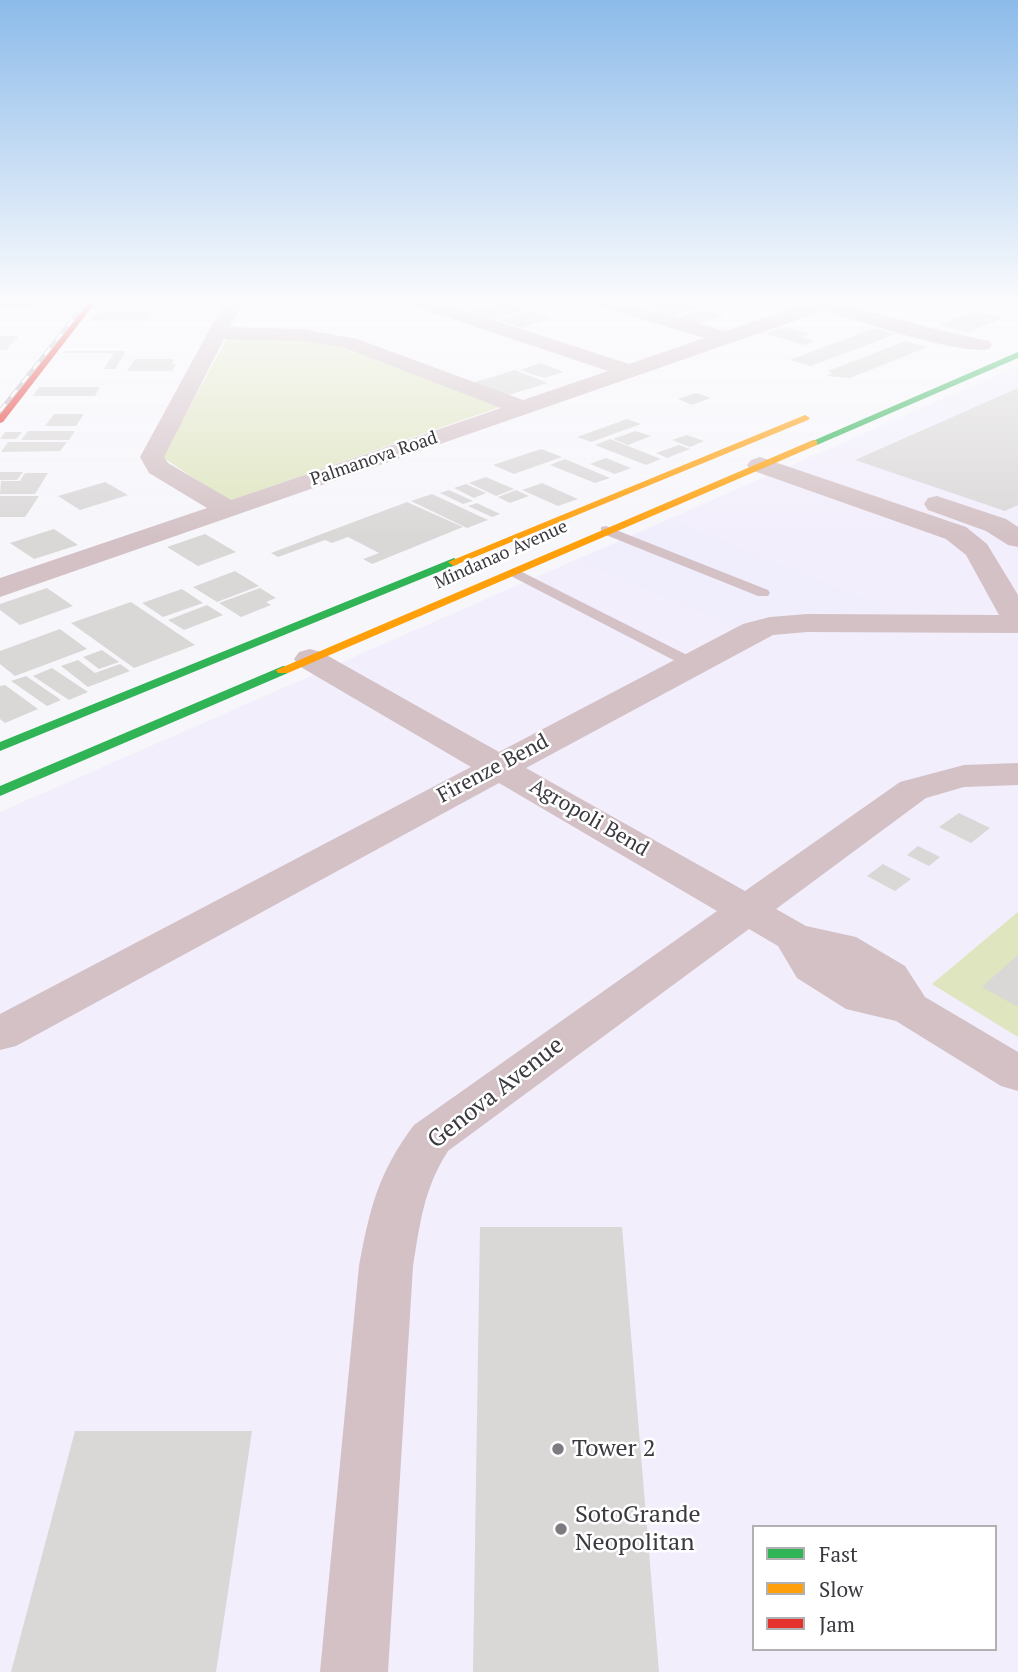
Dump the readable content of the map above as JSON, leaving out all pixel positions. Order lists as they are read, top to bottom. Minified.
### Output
{"streets":{"main road":["Mindanao Avenue"],"street":["Palmanova Road","Firenze Bend","Agropoli Bend","Genova Avenue"]},"crossings":[["Mindanao Avenue","Agropoli Bend"],["Firenze Bend","Agropoli Bend"],["Agropoli Bend","Genova Avenue"]],"places":["Tower 2","SotoGrande Neopolitan"],"legend":["Fast","Slow","Jam"]}
